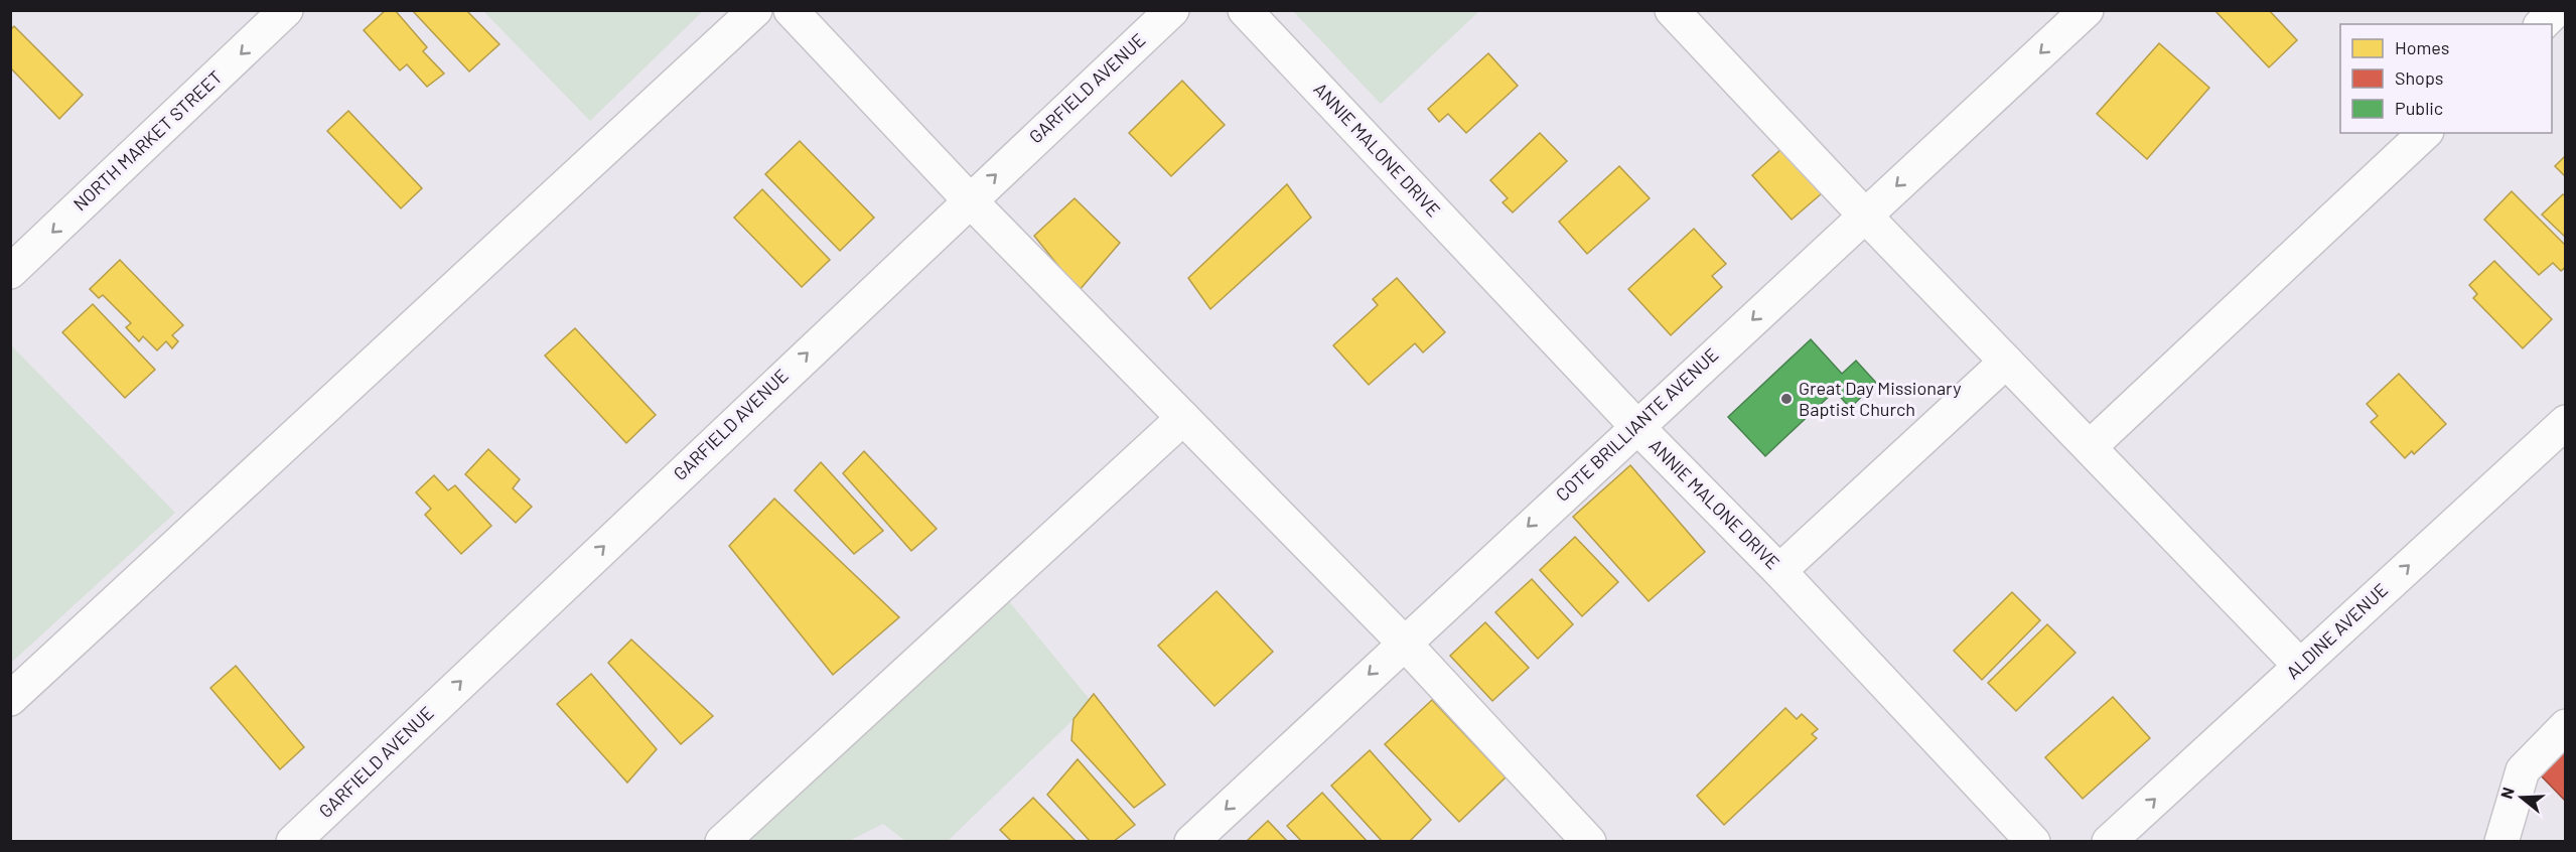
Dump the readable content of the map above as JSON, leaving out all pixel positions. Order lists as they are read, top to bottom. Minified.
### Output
{"streets":{"street":["GARFIELD AVENUE","NORTH MARKET STREET","ANNIE MALONE DRIVE","COTE BRILLIANTE AVENUE","ALDINE AVENUE"]},"crossings":[["ANNIE MALONE DRIVE","COTE BRILLIANTE AVENUE"]],"one_way":["NORTH MARKET STREET","COTE BRILLIANTE AVENUE","ALDINE AVENUE"],"places":["Great Day Missionary Baptist Church"],"legend":["Homes","Shops","Public"],"north":"left"}
